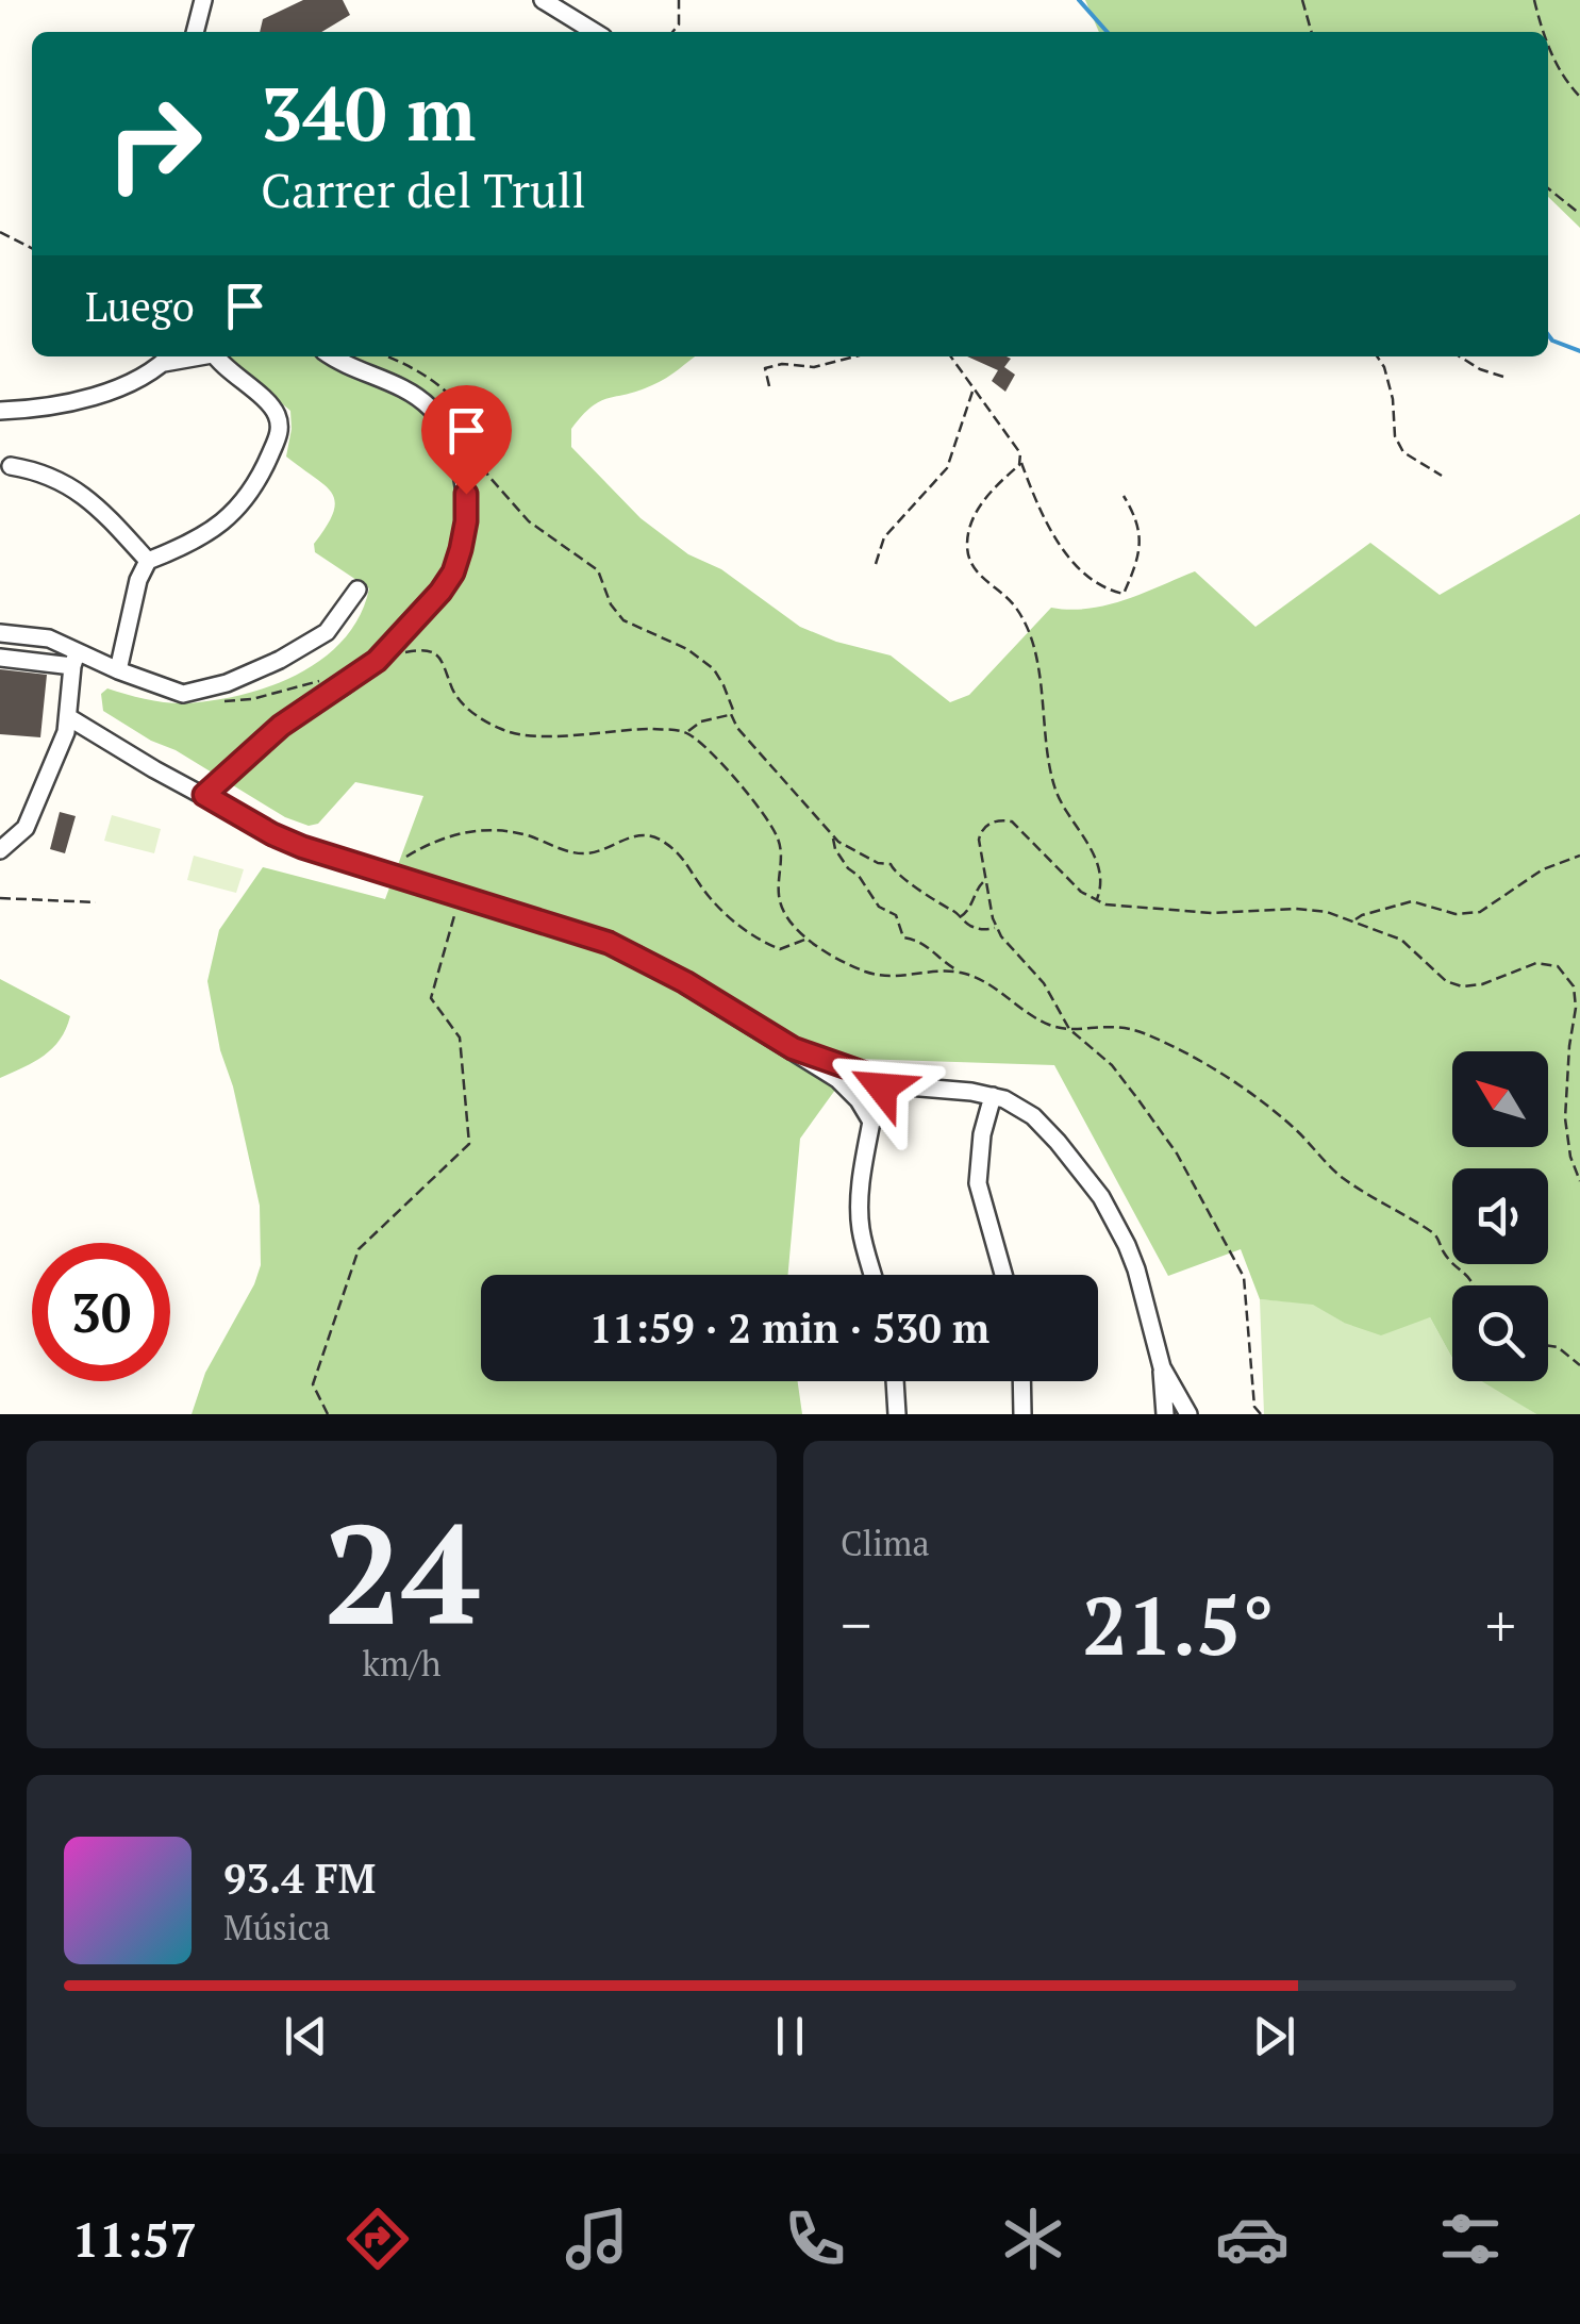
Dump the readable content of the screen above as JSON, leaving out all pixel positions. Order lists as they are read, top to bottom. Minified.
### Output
{"north":"top left","page":{"turn":["340 m","Carrer del Trull"],"then":"Luego","limit":"30","trip":"11:59 · 2 min · 530 m","tile":[["24","km/h"],"Clima"],"heat":["−","21.5°","+"],"song":["93.4 FM","Música"],"tabs":"11:57"}}
